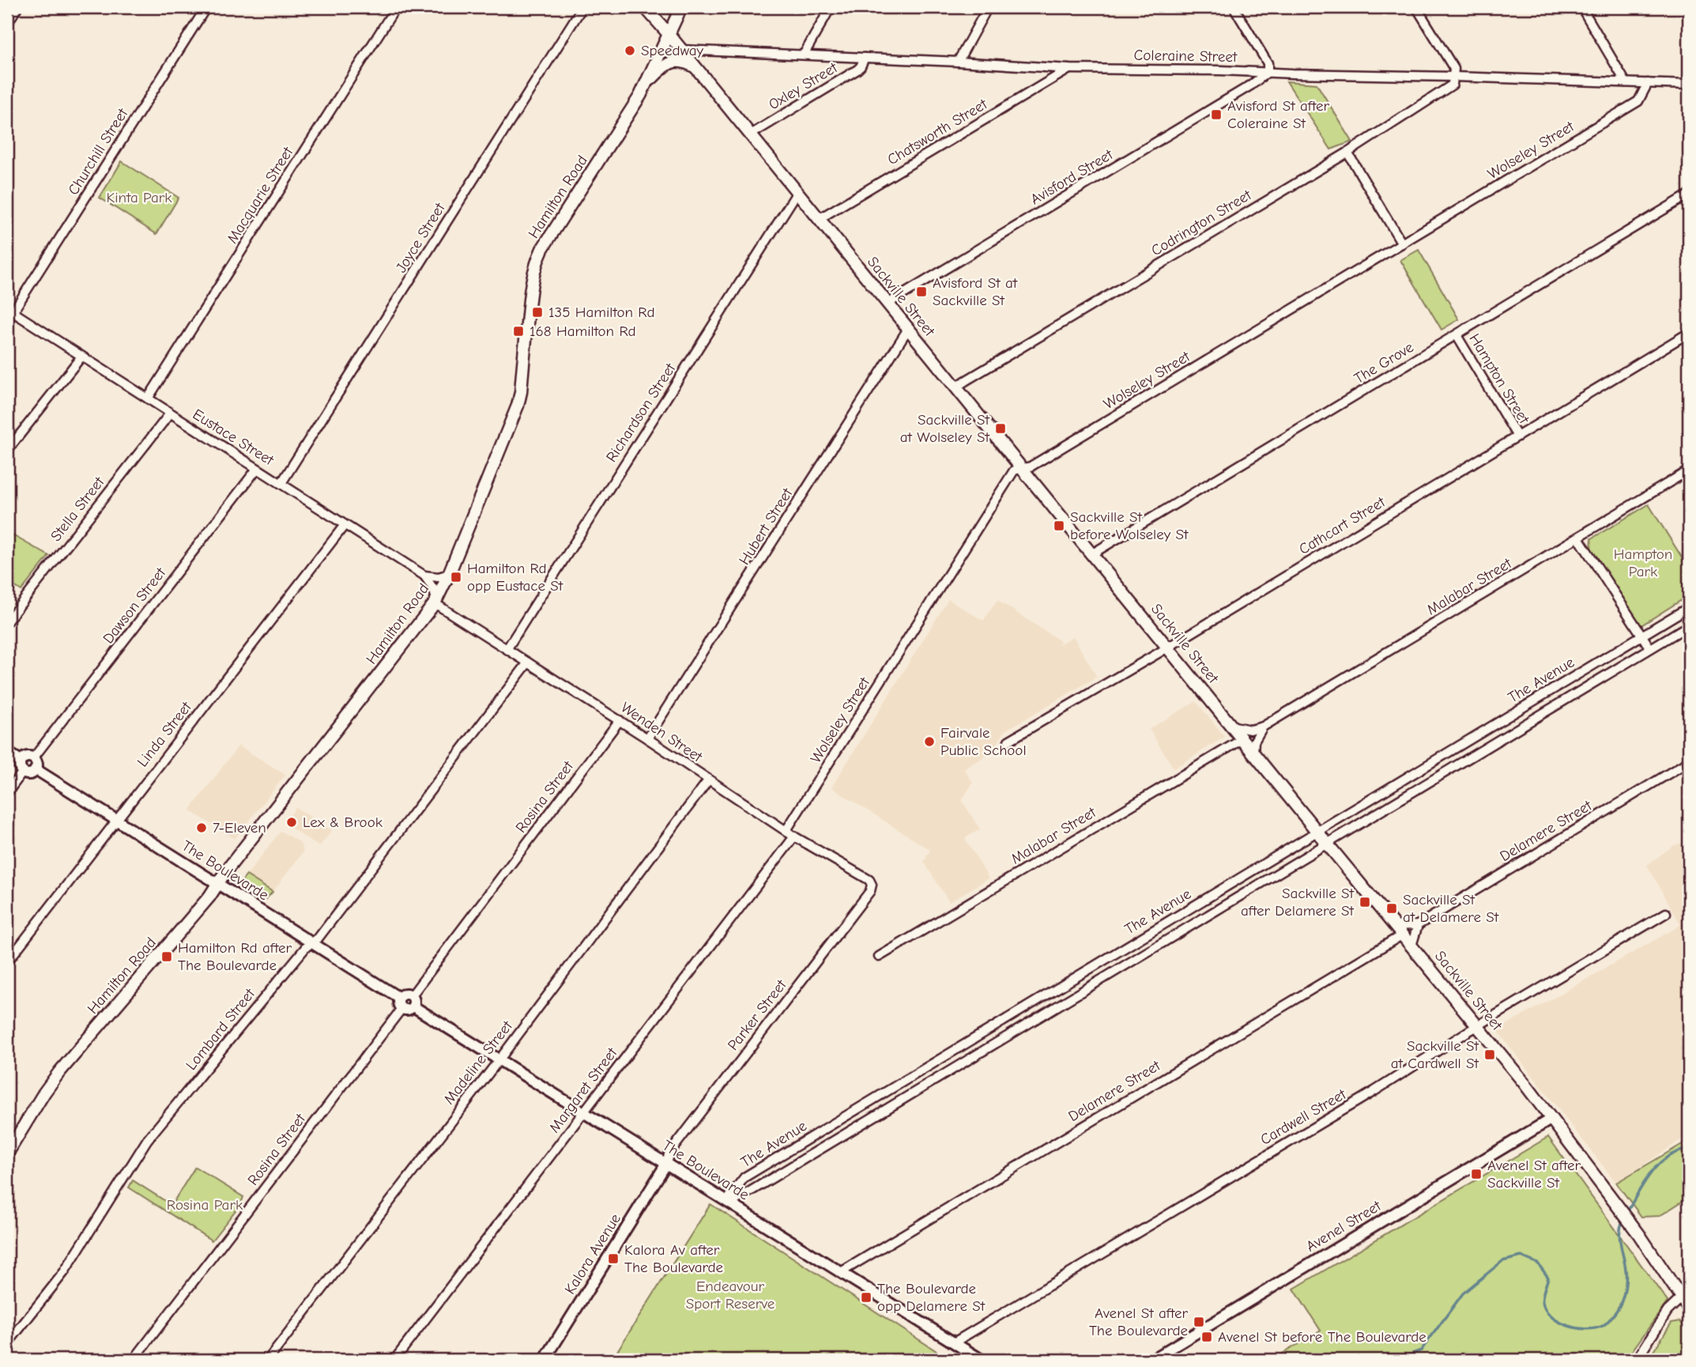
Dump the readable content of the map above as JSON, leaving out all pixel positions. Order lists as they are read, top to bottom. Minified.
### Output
{"streets":{"main road":["Hamilton Road","Sackville Street"],"street":["Coleraine Street","Oxley Street","Chatsworth Street","Wolseley Street","Churchill Street","Avisford Street","Macquarie Street","Codrington Street","Joyce Street","The Grove","Hampton Street","Richardson Street","Eustace Street","Stella Street","Cathcart Street","Hubert Street","Malabar Street","Dawson Street","The Avenue","Wenden Street","Linda Street","Rosina Street","Delamere Street","The Boulevarde","Parker Street","Lombard Street","Madeline Street","Margaret Street","Cardwell Street","Avenel Street","Kalora Avenue"]},"crossings":[["Coleraine Street","Oxley Street"],["Coleraine Street","Chatsworth Street"],["Coleraine Street","Wolseley Street"],["Coleraine Street","Avisford Street"],["Coleraine Street","Codrington Street"],["Coleraine Street","Sackville Street"],["Oxley Street","Sackville Street"],["Chatsworth Street","Sackville Street"],["Wolseley Street","Sackville Street"],["Wolseley Street","Wenden Street"],["Churchill Street","Eustace Street"],["Avisford Street","Sackville Street"],["Macquarie Street","Eustace Street"],["Hamilton Road","Sackville Street"],["Hamilton Road","Wenden Street"],["Hamilton Road","The Boulevarde"],["Codrington Street","Sackville Street"],["Joyce Street","Eustace Street"],["Sackville Street","The Grove"],["Sackville Street","Richardson Street"],["Sackville Street","Cathcart Street"],["Sackville Street","Hubert Street"],["Sackville Street","Malabar Street"],["Sackville Street","The Avenue"],["Sackville Street","Delamere Street"],["Sackville Street","Cardwell Street"],["Sackville Street","Avenel Street"],["The Grove","Hampton Street"],["Hampton Street","Cathcart Street"],["Richardson Street","Wenden Street"],["Eustace Street","Stella Street"],["Eustace Street","Dawson Street"],["Eustace Street","Linda Street"],["Hubert Street","Wenden Street"],["Dawson Street","The Boulevarde"],["The Avenue","The Boulevarde"],["Wenden Street","Rosina Street"],["Wenden Street","Parker Street"],["Wenden Street","Lombard Street"],["Wenden Street","Madeline Street"],["Wenden Street","Margaret Street"],["Linda Street","The Boulevarde"],["Rosina Street","The Boulevarde"],["Delamere Street","The Boulevarde"],["The Boulevarde","Parker Street"],["The Boulevarde","Lombard Street"],["The Boulevarde","Madeline Street"],["The Boulevarde","Margaret Street"],["The Boulevarde","Cardwell Street"],["The Boulevarde","Kalora Avenue"],["Parker Street","Kalora Avenue"]],"parks":["Kinta Park","Hampton Park","Rosina Park","Endeavour Sport Reserve"],"places":{"other":["Speedway","Fairvale Public School","Lex & Brook","7-Eleven"],"transit":["Avisford St after Coleraine St","Avisford St at Sackville St","135 Hamilton Rd","168 Hamilton Rd","Sackville St at Wolseley St","Sackville St before Wolseley St","Hamilton Rd opp Eustace St","Sackville St after Delamere St","Sackville St at Delamere St","Hamilton Rd after The Boulevarde","Sackville St at Cardwell St","Avenel St after Sackville St","Kalora Av after The Boulevarde","The Boulevarde opp Delamere St","Avenel St after The Boulevarde","Avenel St before The Boulevarde"]}}
